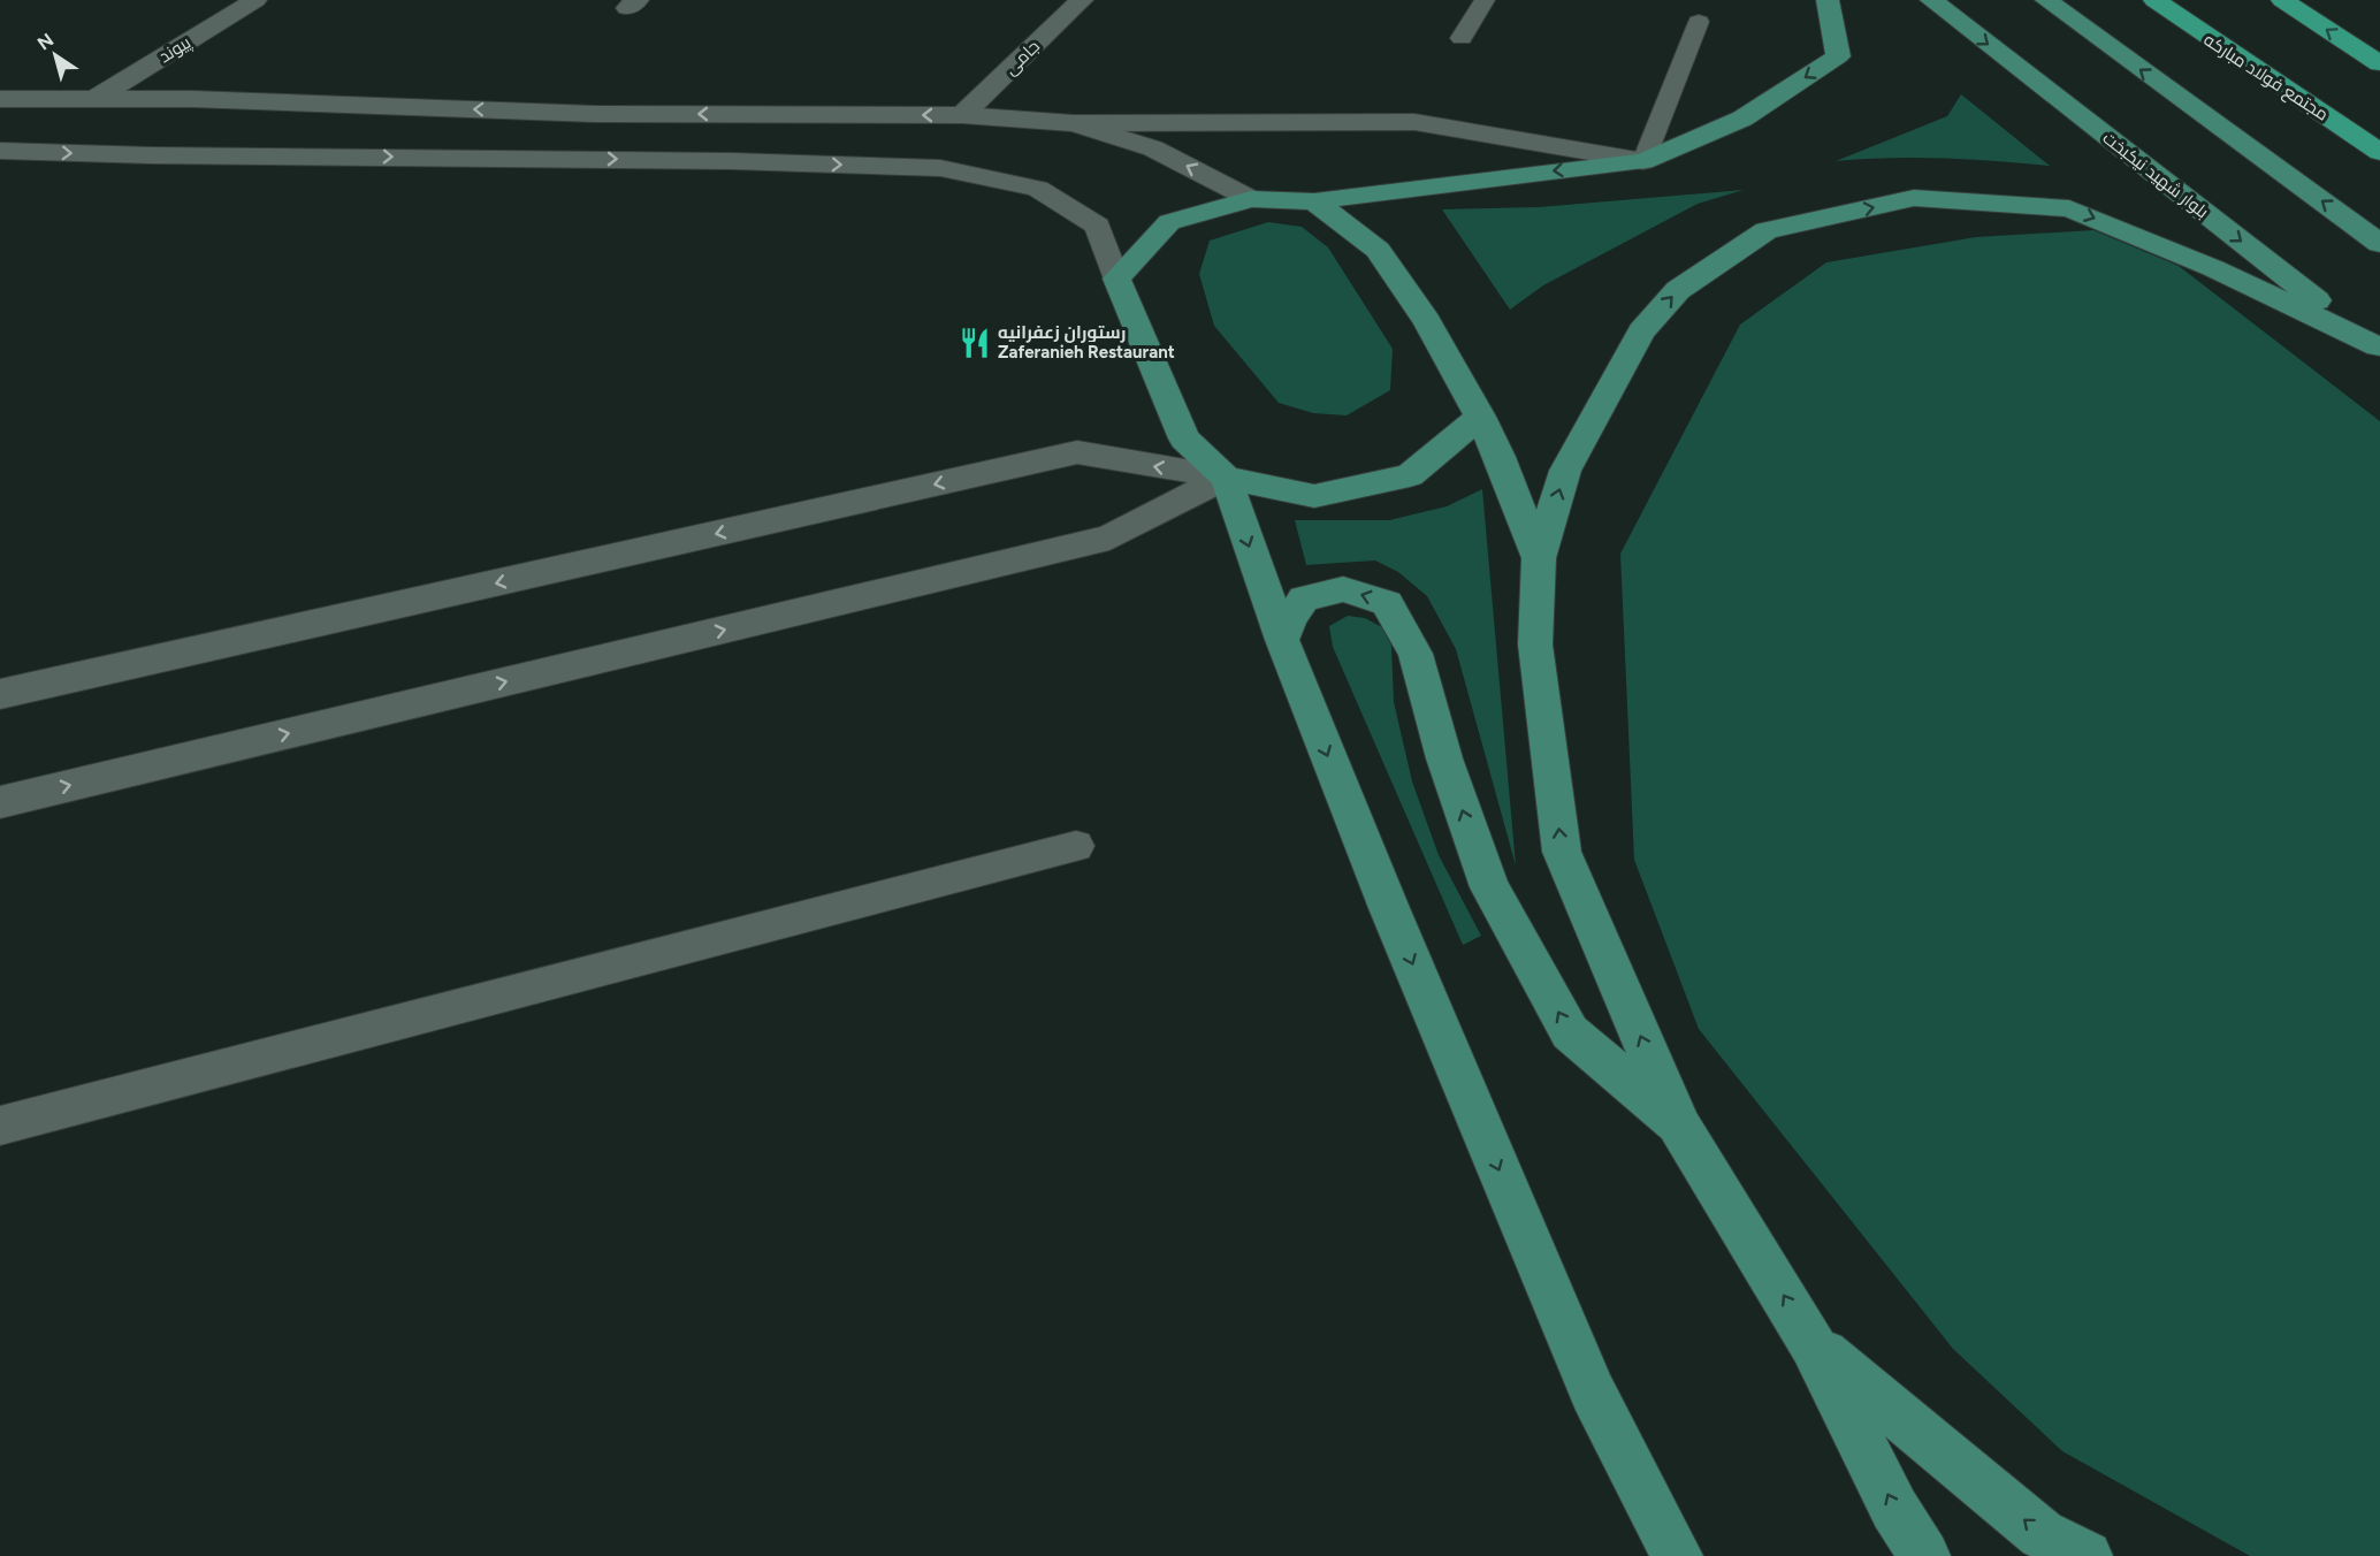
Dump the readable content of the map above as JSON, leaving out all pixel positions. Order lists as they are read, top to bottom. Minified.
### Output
{"streets":{"highway":["مجتمع فولاد مبارکه"],"main road":["بلوار شهید نیکبخت"],"street":["پیوند","جامی"]},"places":{"restaurant":["رستوران زعفرانیه Zaferanieh Restaurant"]},"north":"top left"}
